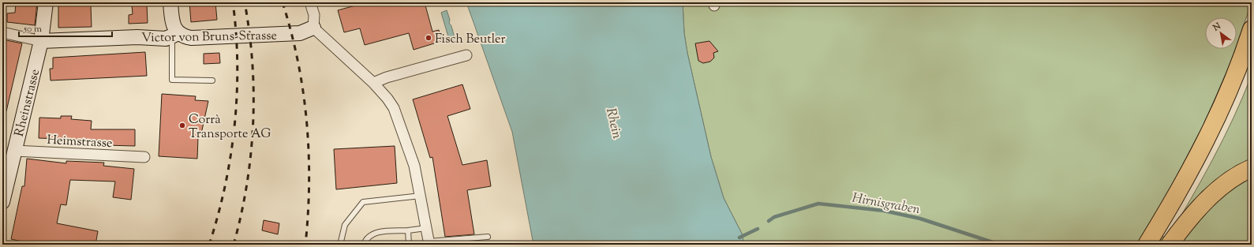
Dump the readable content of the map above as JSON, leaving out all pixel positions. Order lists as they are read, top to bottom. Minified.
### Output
{"streets":{"street":["Victor von Bruns-Strasse","Rheinstrasse","Heimstrasse"]},"crossings":[["Victor von Bruns-Strasse","Rheinstrasse"],["Rheinstrasse","Heimstrasse"]],"water":["Rhein","Hirnisgraben"],"places":["Fisch Beutler","Corrà Transporte AG"],"scale_bar":"50 m","north":"top left"}
